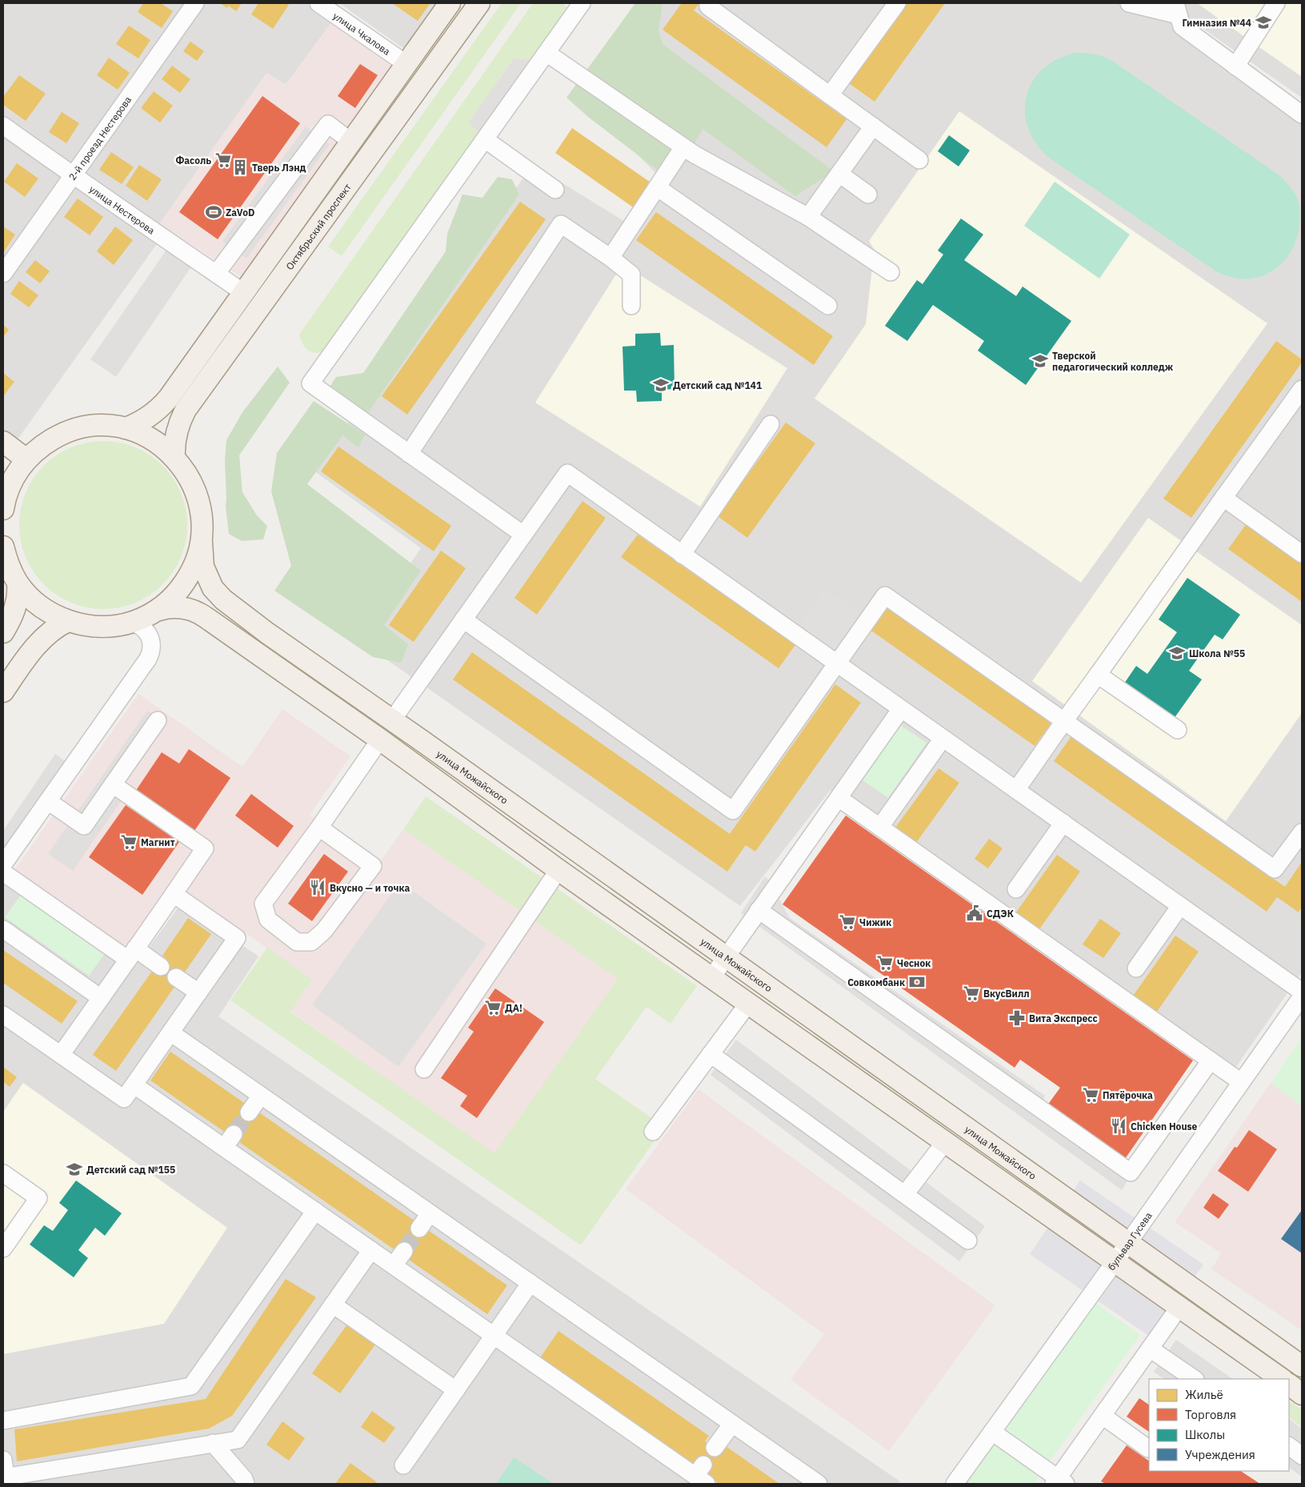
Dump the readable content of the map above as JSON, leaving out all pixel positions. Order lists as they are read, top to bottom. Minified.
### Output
{"streets":{"main road":["Октябрьский проспект","улица Можайского"],"street":["улица Чкалова","2-й проезд Нестерова","улица Нестерова","бульвар Гусева"]},"crossings":[["2-й проезд Нестерова","улица Нестерова"],["улица Можайского","бульвар Гусева"]],"places":{"school or university":["Гимназия №44","Тверской педагогический колледж","Детский сад №141","Школа №55","Детский сад №155"],"supermarket":["Фасоль","Магнит","Чижик","Чеснок","ВкусВилл","ДА!","Пятёрочка"],"building":["Тверь Лэнд"],"sports":["ZaVoD"],"restaurant":["Вкусно — и точка","Chicken House"],"public building":["СДЭК"],"bank":["Совкомбанк"],"pharmacy":["Вита Экспресс"]},"legend":["Жильё","Торговля","Школы","Учреждения"]}
